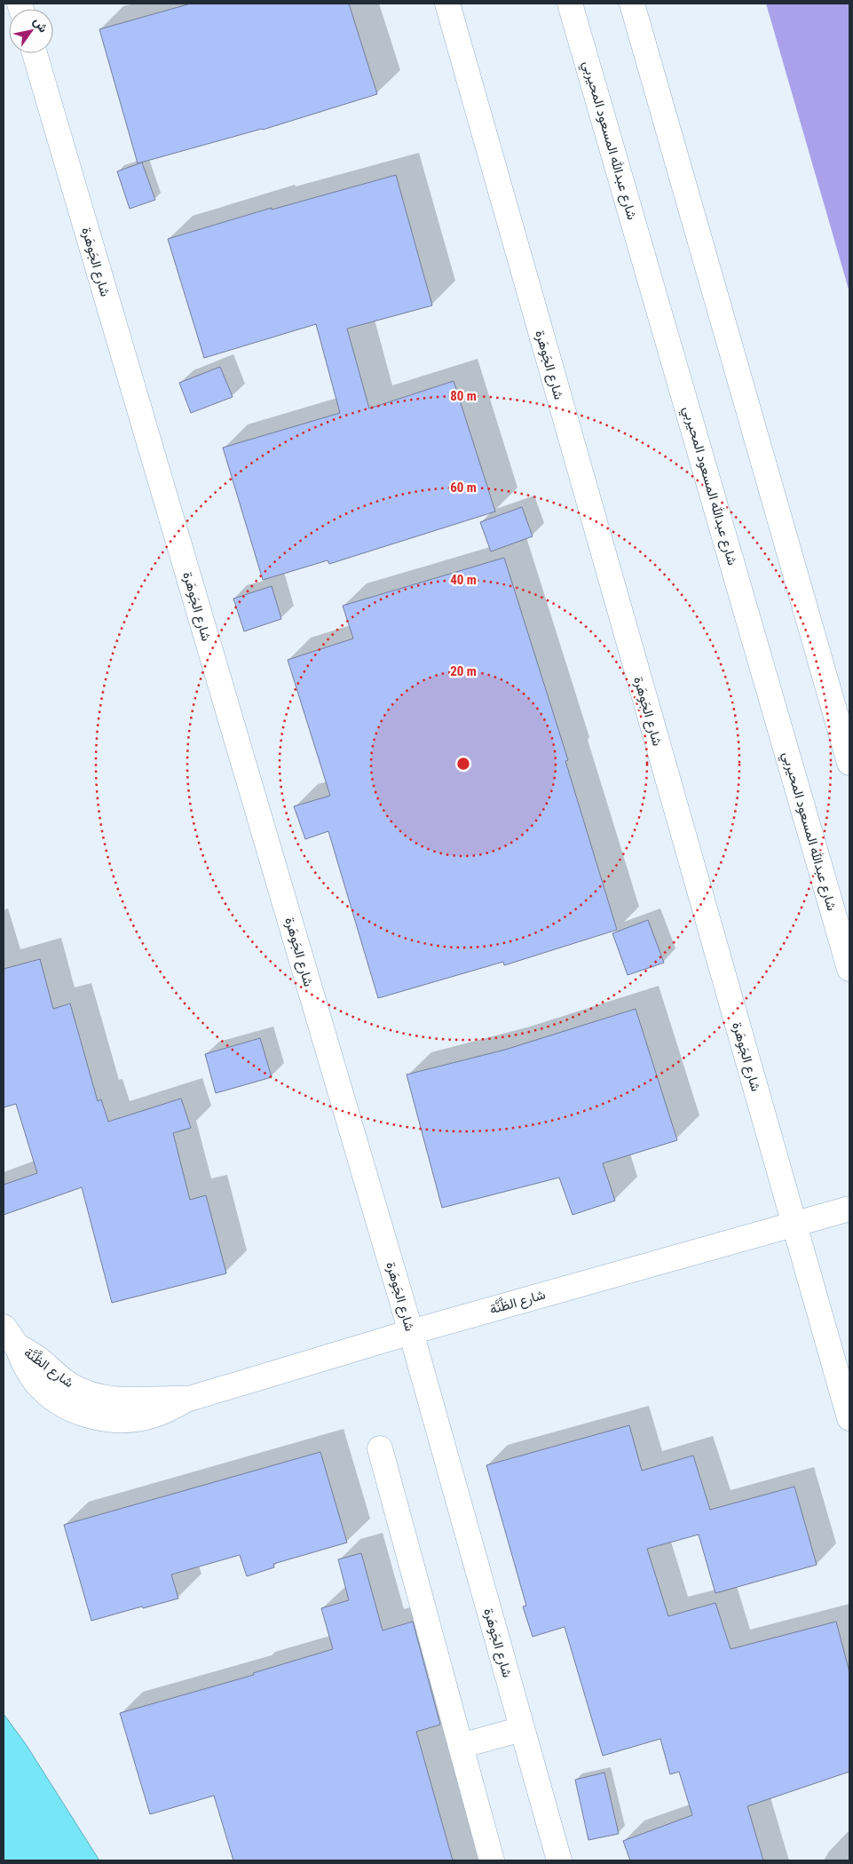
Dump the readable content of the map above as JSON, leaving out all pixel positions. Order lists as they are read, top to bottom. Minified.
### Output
{"streets":{"street":["شارع عبدالله المسعود المحيربي","شارع الجَوهَرة","شارع الظَّنَّة"]},"crossings":[["شارع الجَوهَرة","شارع الظَّنَّة"]],"north":"top right","rings":["80 m","60 m","40 m","20 m"]}
